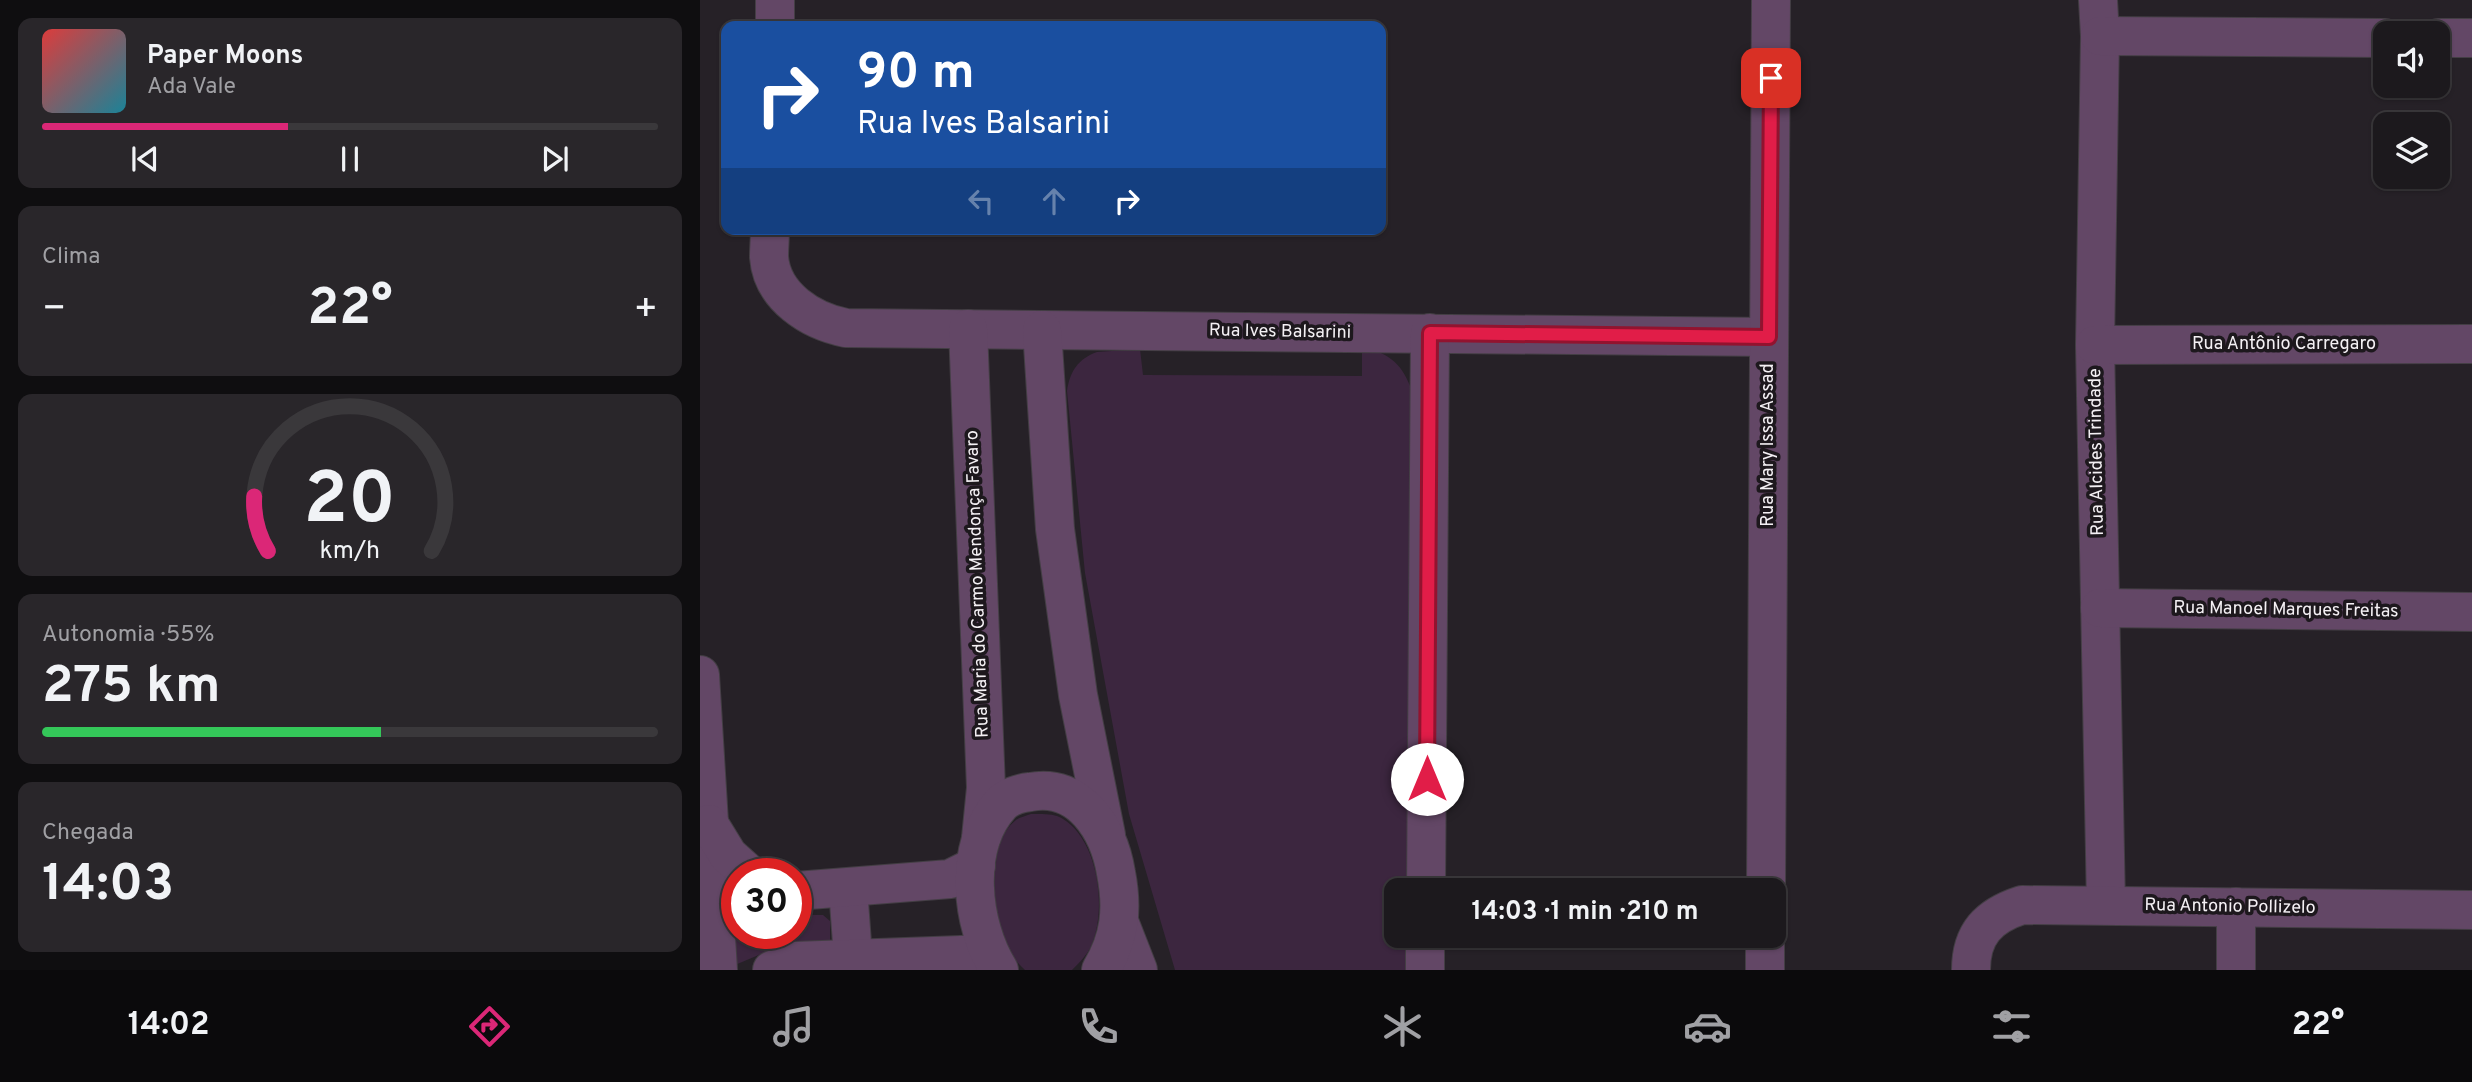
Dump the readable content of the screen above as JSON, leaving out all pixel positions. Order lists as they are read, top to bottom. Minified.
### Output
{"streets":{"street":["Rua Ives Balsarini","Rua Antônio Carregaro","Rua Mary Issa Assad","Rua Alcides Trindade","Rua Maria do Carmo Mendonça Favaro","Rua Manoel Marques Freitas","Rua Antonio Pollizelo"]},"crossings":[["Rua Ives Balsarini","Rua Mary Issa Assad"],["Rua Ives Balsarini","Rua Maria do Carmo Mendonça Favaro"],["Rua Antônio Carregaro","Rua Alcides Trindade"],["Rua Alcides Trindade","Rua Manoel Marques Freitas"],["Rua Alcides Trindade","Rua Antonio Pollizelo"]],"page":{"turn":["90 m","Rua Ives Balsarini"],"song":["Paper Moons","Ada Vale"],"tile":["Clima",["Autonomia · 55%","275 km"],["Chegada","14:03"]],"heat":["−","22°","+"],"limit":"30","trip":"14:03 · 1 min · 210 m","tabs":["14:02","22°"],"gauge":["20","km/h"]}}
